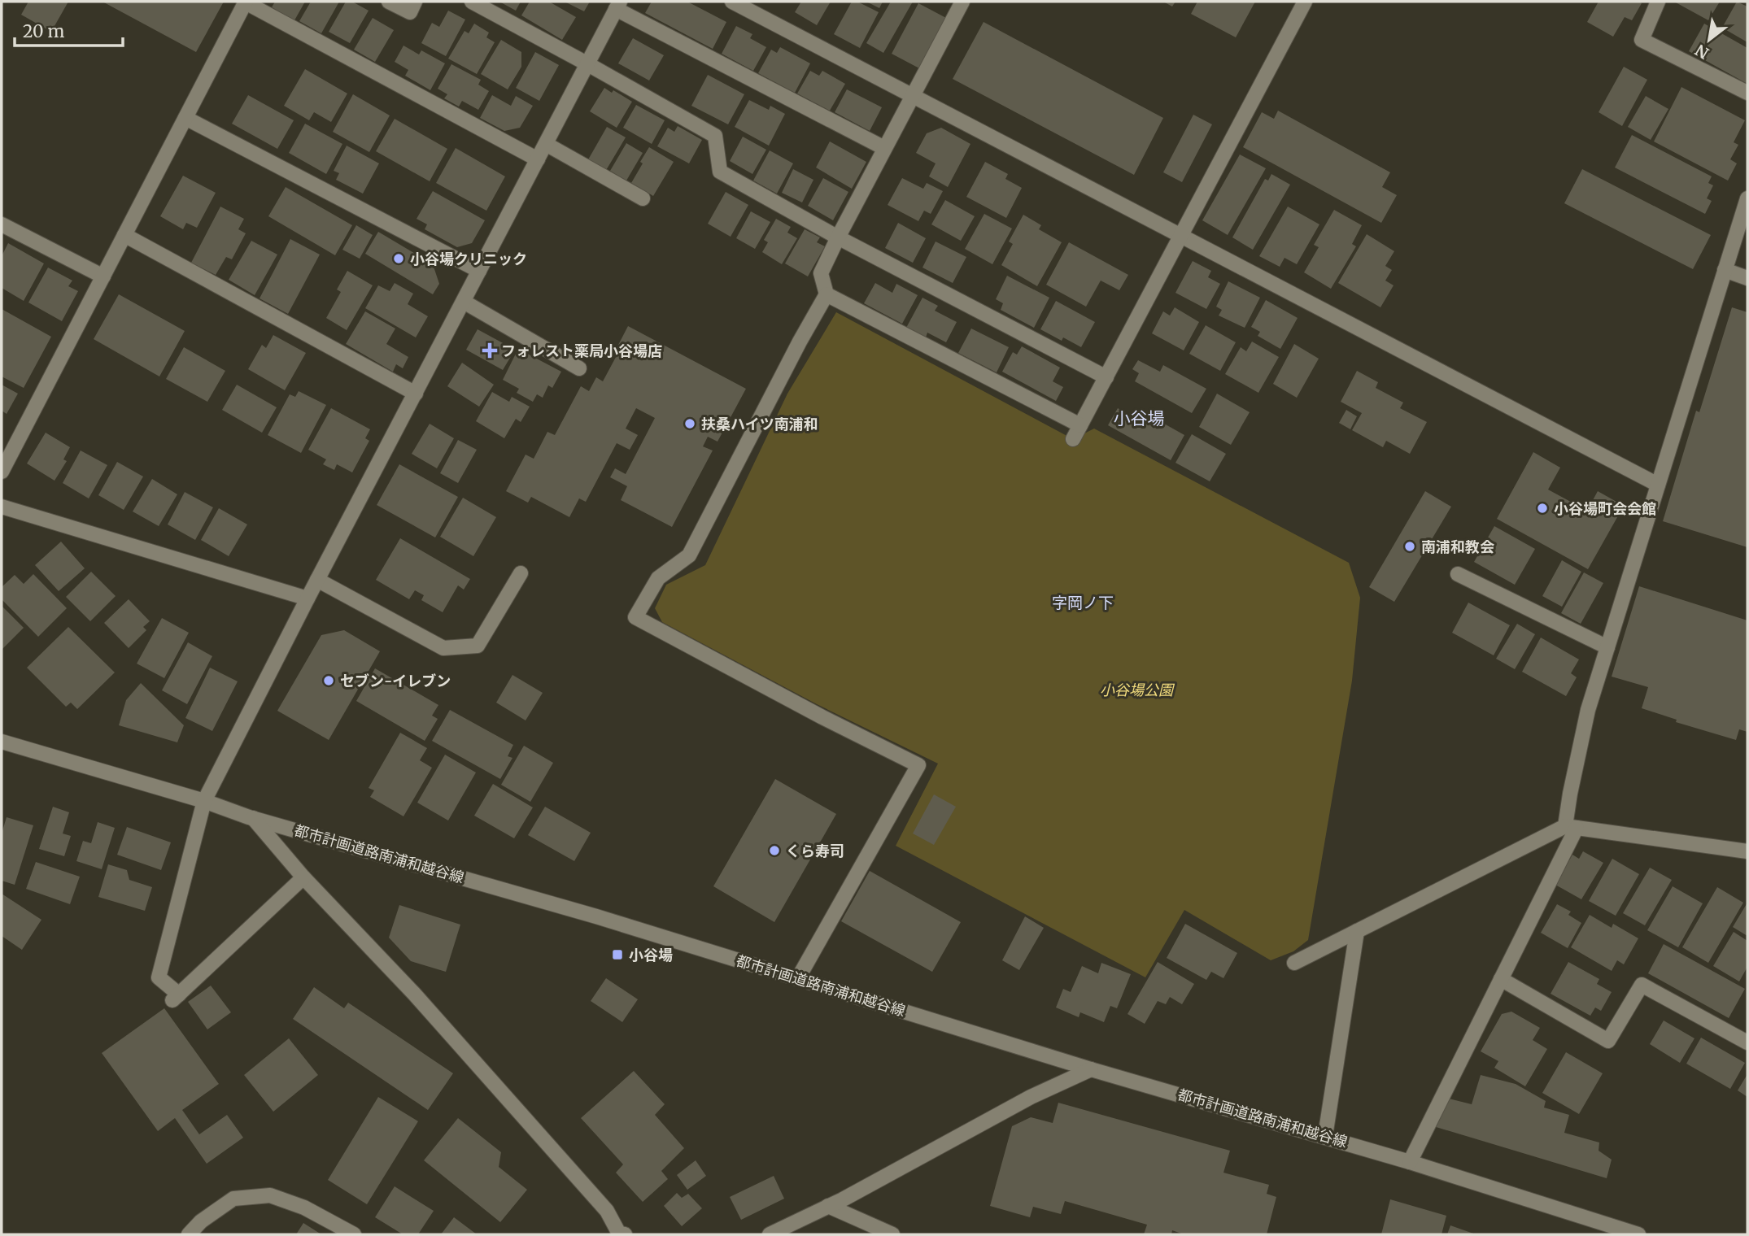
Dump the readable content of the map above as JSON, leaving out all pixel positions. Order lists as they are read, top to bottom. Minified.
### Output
{"streets":{"street":["都市計画道路南浦和越谷線"]},"districts":["小谷場","字岡ノ下"],"parks":["小谷場公園"],"places":{"other":["小谷場クリニック","扶桑ハイツ南浦和","小谷場町会会館","南浦和教会","セブン-イレブン","くら寿司"],"health":["フォレスト薬局小谷場店"],"transit":["小谷場"]},"scale_bar":"20 m","north":"bottom left"}
